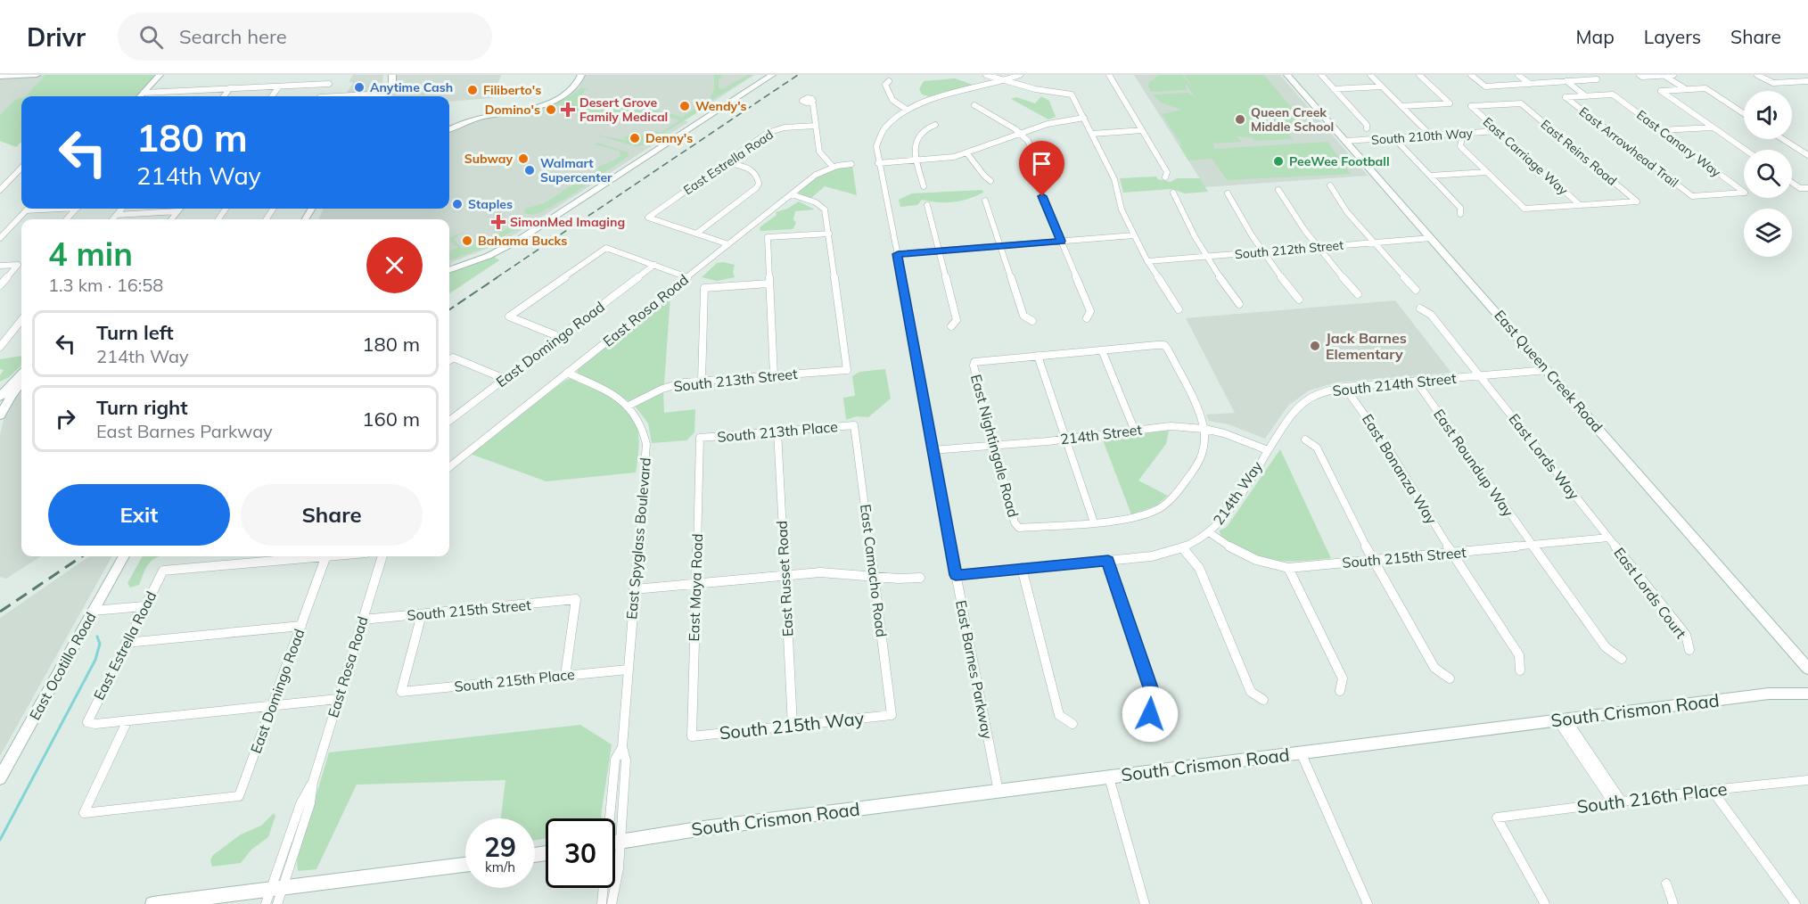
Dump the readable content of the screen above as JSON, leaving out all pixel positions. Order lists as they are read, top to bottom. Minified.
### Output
{"streets":{"main road":["East Queen Creek Road","East Ocotillo Road","South Crismon Road"],"street":["South 210th Way","East Canary Way","East Arrowhead Trail","East Reins Road","East Carriage Way","East Estrella Road","South 212th Street","East Rosa Road","East Domingo Road","South 213th Street","South 214th Street","South 213th Place","214th Street","East Nightingale Road","East Lords Way","East Roundup Way","East Bonanza Way","214th Way","East Spyglass Boulevard","South 215th Street","East Camacho Road","East Russet Road","East Maya Road","East Lords Court","East Barnes Parkway","South 215th Place","South 215th Way","South 216th Place"]},"crossings":[["South 210th Way","East Carriage Way"],["South 210th Way","East Queen Creek Road"],["East Canary Way","East Arrowhead Trail"],["East Reins Road","East Carriage Way"],["East Estrella Road","East Domingo Road"],["South 212th Street","East Queen Creek Road"],["East Rosa Road","East Spyglass Boulevard"],["East Rosa Road","South 215th Street"],["East Queen Creek Road","South 214th Street"],["South 213th Street","East Spyglass Boulevard"],["South 214th Street","214th Street"],["South 214th Street","East Lords Way"],["South 214th Street","East Roundup Way"],["South 214th Street","East Bonanza Way"],["South 214th Street","214th Way"],["South 213th Place","East Camacho Road"],["South 213th Place","East Russet Road"],["South 213th Place","East Maya Road"],["214th Street","East Nightingale Road"],["214th Street","214th Way"],["214th Street","East Barnes Parkway"],["East Lords Way","South 215th Street"],["East Lords Way","East Lords Court"],["East Roundup Way","South 215th Street"],["East Bonanza Way","South 215th Street"],["214th Way","South 215th Street"],["214th Way","East Barnes Parkway"],["East Spyglass Boulevard","South 215th Place"],["South 215th Street","East Lords Court"],["South 215th Street","South 215th Place"],["East Camacho Road","South 215th Way"],["East Russet Road","South 215th Way"],["East Maya Road","South 215th Way"],["East Barnes Parkway","South Crismon Road"]],"places":{"other":["Anytime Cash","Filiberto's","Wendy's","Domino's","Queen Creek Middle School","Denny's","Subway","PeeWee Football","Walmart Supercenter","Staples","Bahama Bucks","Jack Barnes Elementary"],"health":["Desert Grove Family Medical","SimonMed Imaging"]},"page":{"header":"Drivr","search":"Search here","nav":["Map","Layers","Share"],"turn":["180 m","214th Way"],"heading":["4 min","1.3 km · 16:58"],"list":[{"name":"Turn left","note":"214th Way","value":"180 m"},{"name":"Turn right","note":"East Barnes Parkway","value":"160 m"}],"buttons":["Exit","Share"],"speed":"29 km/h","limit":"30"}}
